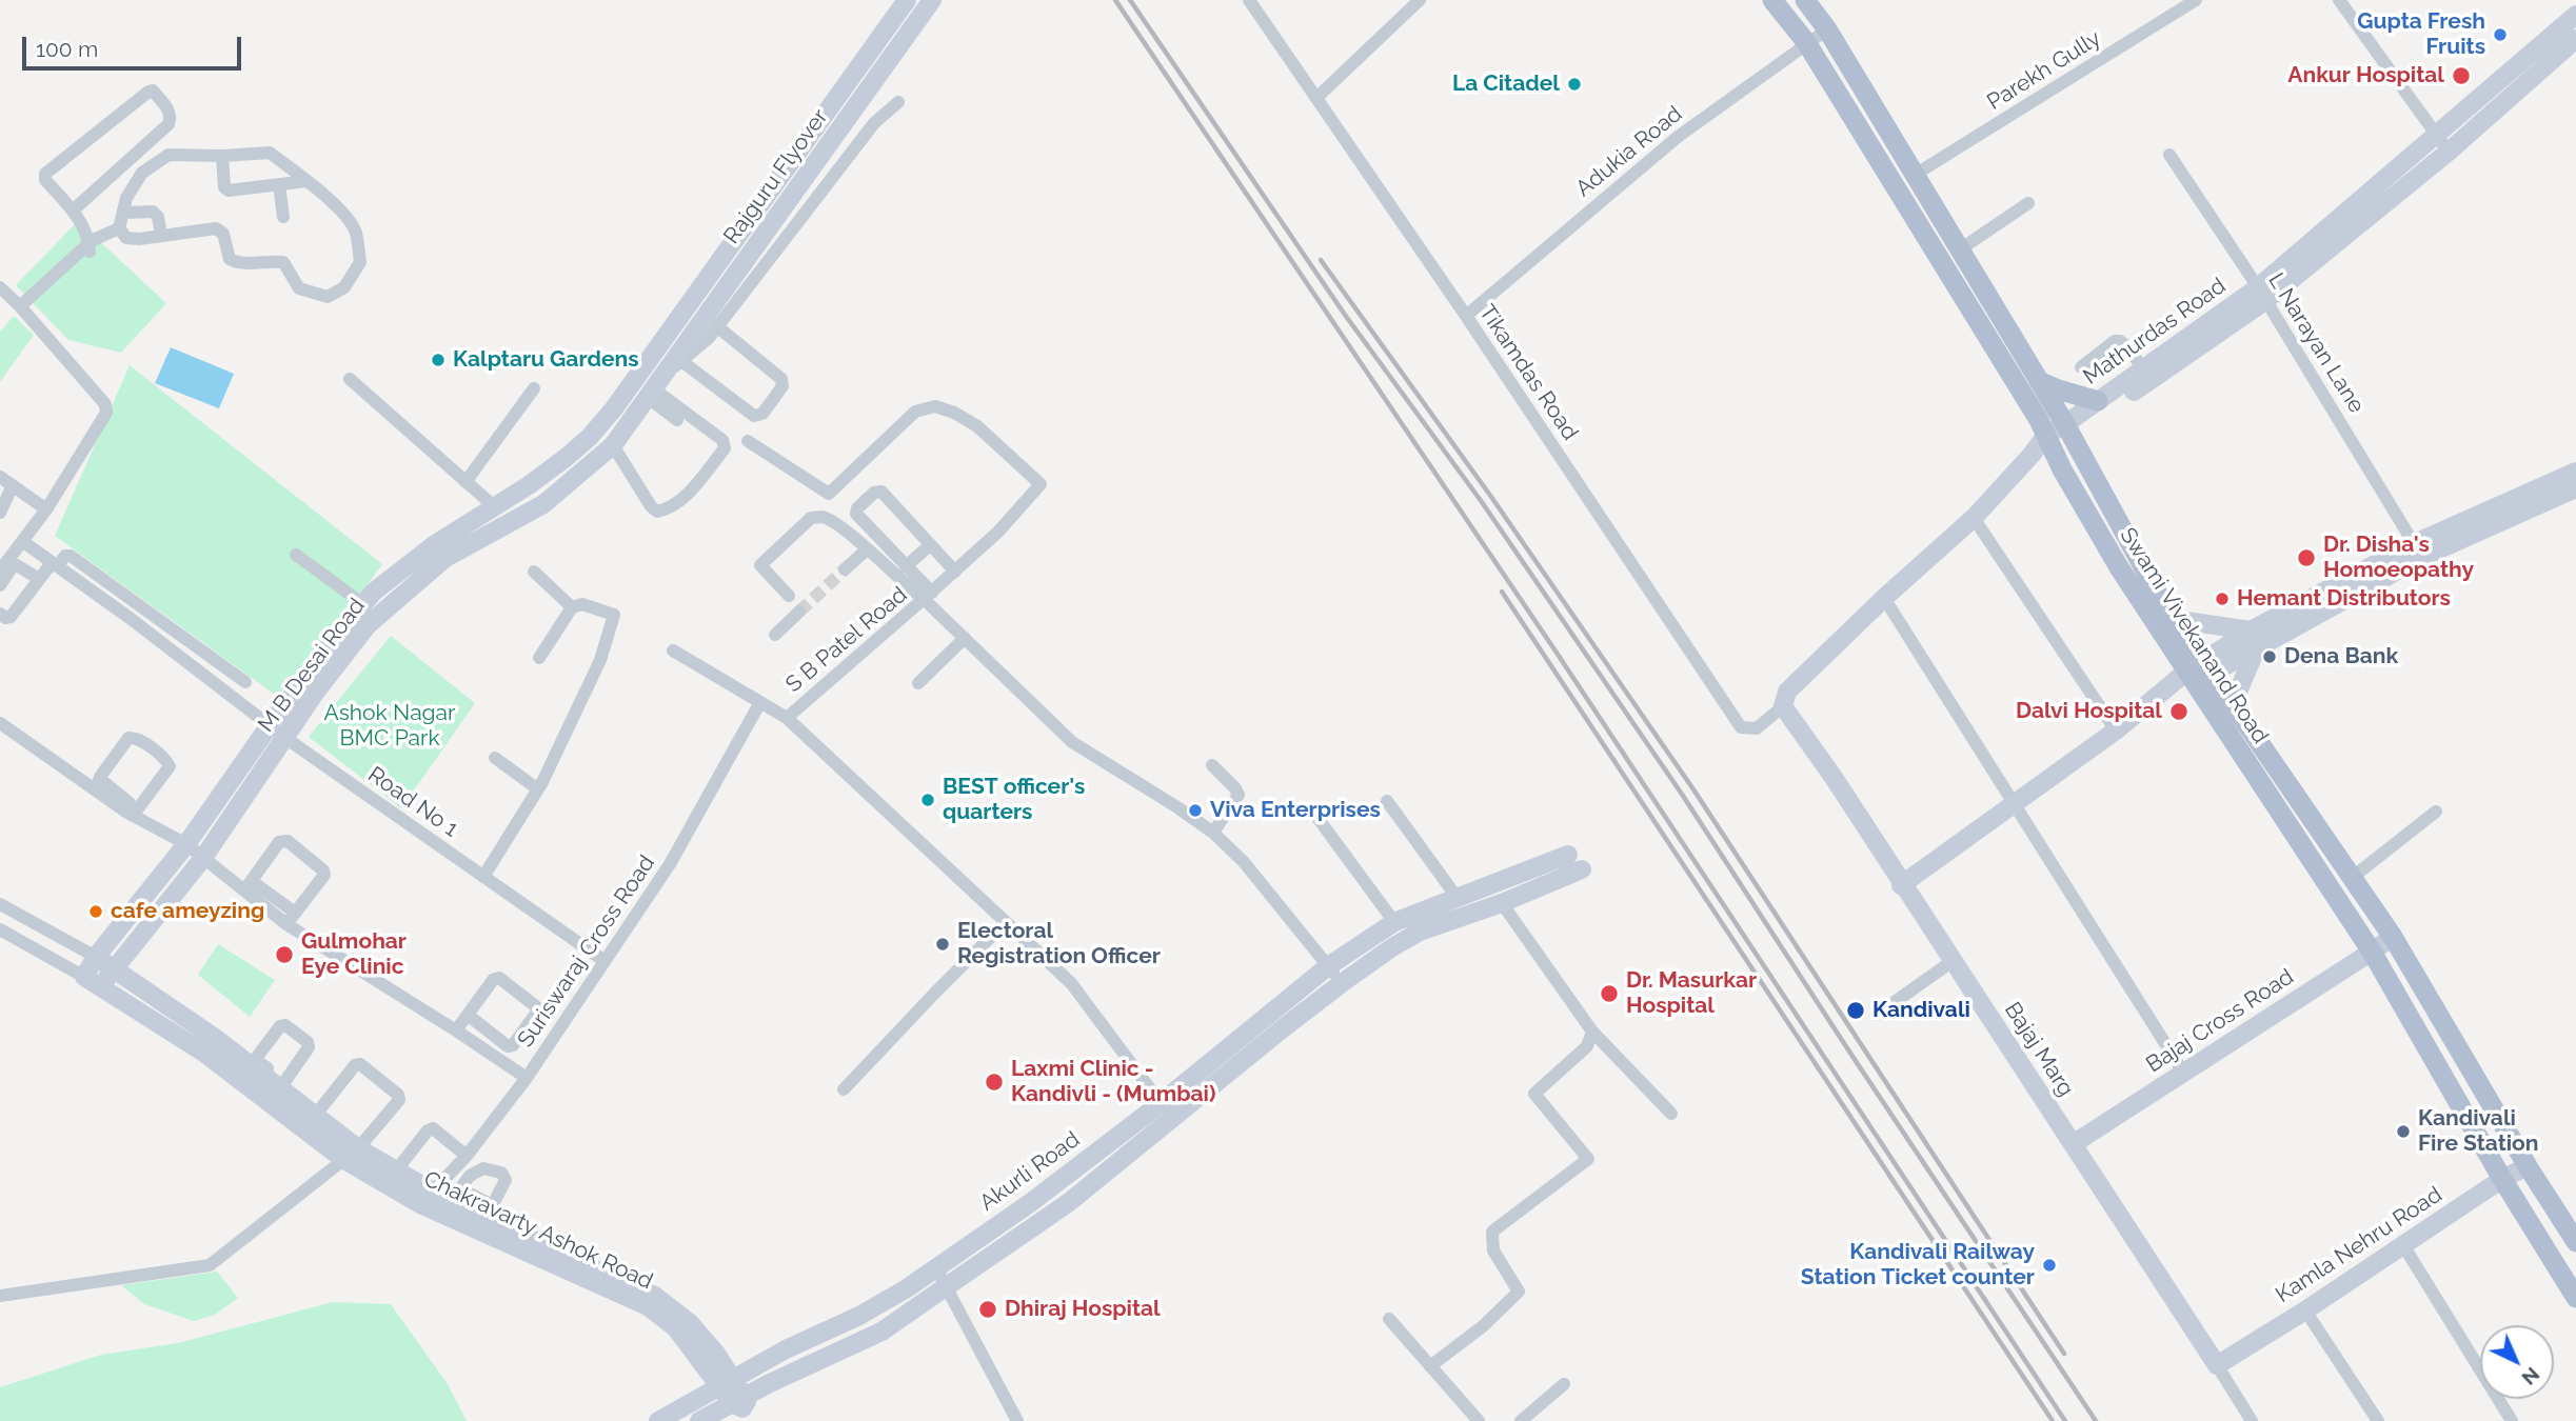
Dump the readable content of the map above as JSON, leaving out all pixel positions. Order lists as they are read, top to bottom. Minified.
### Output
{"streets":{"main road":["Swami Vivekanand Road"],"street":["Parekh Gully","Adukia Road","Rajguru Flyover","Mathurdas Road","L Narayan Lane","Tikamdas Road","S B Patel Road","M B Desai Road","Road No 1","Suriswaraj Cross Road","Bajaj Cross Road","Bajaj Marg","Akurli Road","Chakravarty Ashok Road","Kamla Nehru Road"]},"crossings":[["Parekh Gully","Swami Vivekanand Road"],["Adukia Road","Tikamdas Road"],["Adukia Road","Swami Vivekanand Road"],["Rajguru Flyover","M B Desai Road"],["Mathurdas Road","L Narayan Lane"],["Mathurdas Road","Swami Vivekanand Road"],["Tikamdas Road","Bajaj Marg"],["Swami Vivekanand Road","Bajaj Cross Road"],["Swami Vivekanand Road","Kamla Nehru Road"],["S B Patel Road","Akurli Road"],["M B Desai Road","Road No 1"],["M B Desai Road","Chakravarty Ashok Road"],["Road No 1","Suriswaraj Cross Road"],["Suriswaraj Cross Road","Chakravarty Ashok Road"],["Bajaj Cross Road","Bajaj Marg"],["Bajaj Marg","Kamla Nehru Road"],["Akurli Road","Chakravarty Ashok Road"]],"parks":["Ashok Nagar BMC Park"],"places":["Gupta Fresh Fruits","Ankur Hospital","La Citadel","Kalptaru Gardens","Dr. Disha's Homoeopathy","Hemant Distributors","Dena Bank","Dalvi Hospital","BEST officer's quarters","Viva Enterprises","cafe ameyzing","Electoral Registration Officer","Gulmohar Eye Clinic","Dr. Masurkar Hospital","Kandivali","Laxmi Clinic - Kandivli - (Mumbai)","Kandivali Fire Station","Kandivali Railway Station Ticket counter","Dhiraj Hospital"],"scale_bar":"100 m","north":"bottom right"}
